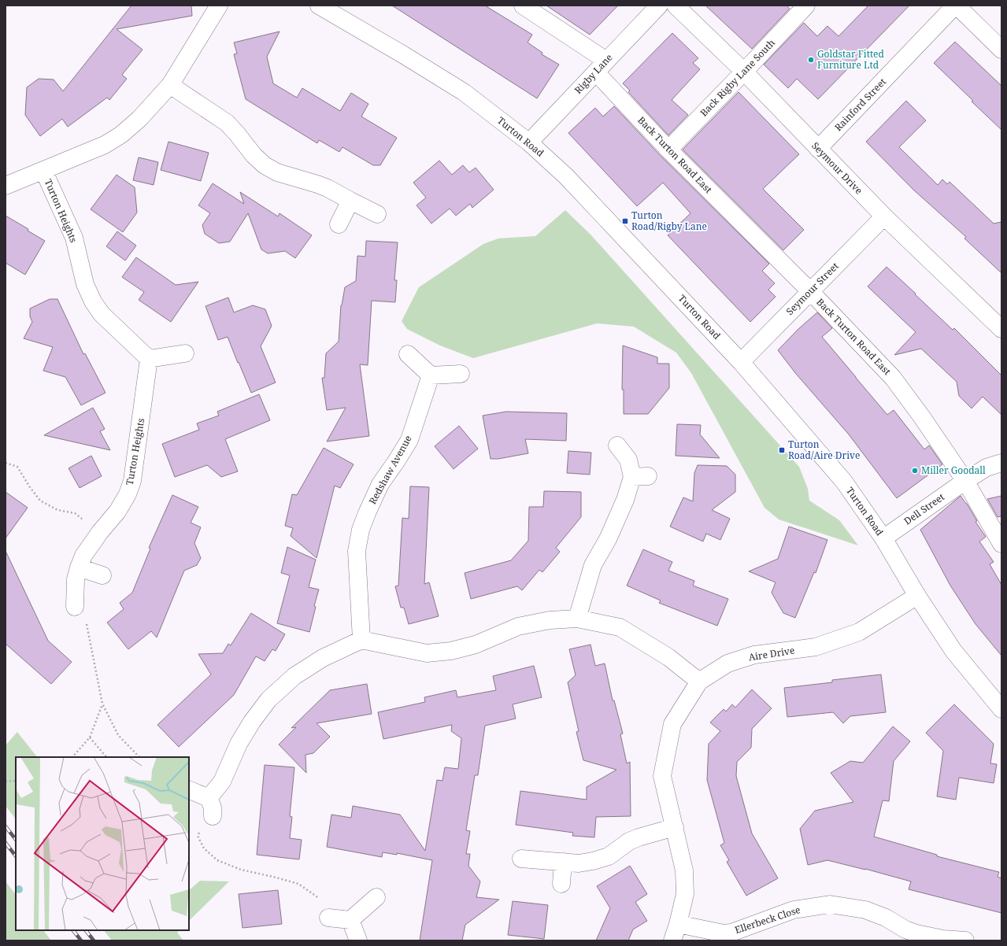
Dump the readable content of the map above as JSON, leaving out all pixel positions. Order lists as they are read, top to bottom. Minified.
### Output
{"streets":{"street":["Rigby Lane","Back Rigby Lane South","Rainford Street","Turton Road","Back Turton Road East","Seymour Drive","Turton Heights","Seymour Street","Redshaw Avenue","Dell Street","Aire Drive","Ellerbeck Close"]},"crossings":[["Rigby Lane","Turton Road"],["Rigby Lane","Back Turton Road East"],["Back Rigby Lane South","Back Turton Road East"],["Back Rigby Lane South","Seymour Drive"],["Rainford Street","Seymour Drive"],["Turton Road","Seymour Street"],["Turton Road","Dell Street"],["Turton Road","Aire Drive"],["Back Turton Road East","Seymour Street"],["Back Turton Road East","Dell Street"],["Seymour Drive","Seymour Street"],["Aire Drive","Ellerbeck Close"]],"places":{"other":["Goldstar Fitted Furniture Ltd","Miller Goodall"],"transit":["Turton Road/Rigby Lane","Turton Road/Aire Drive"]}}
